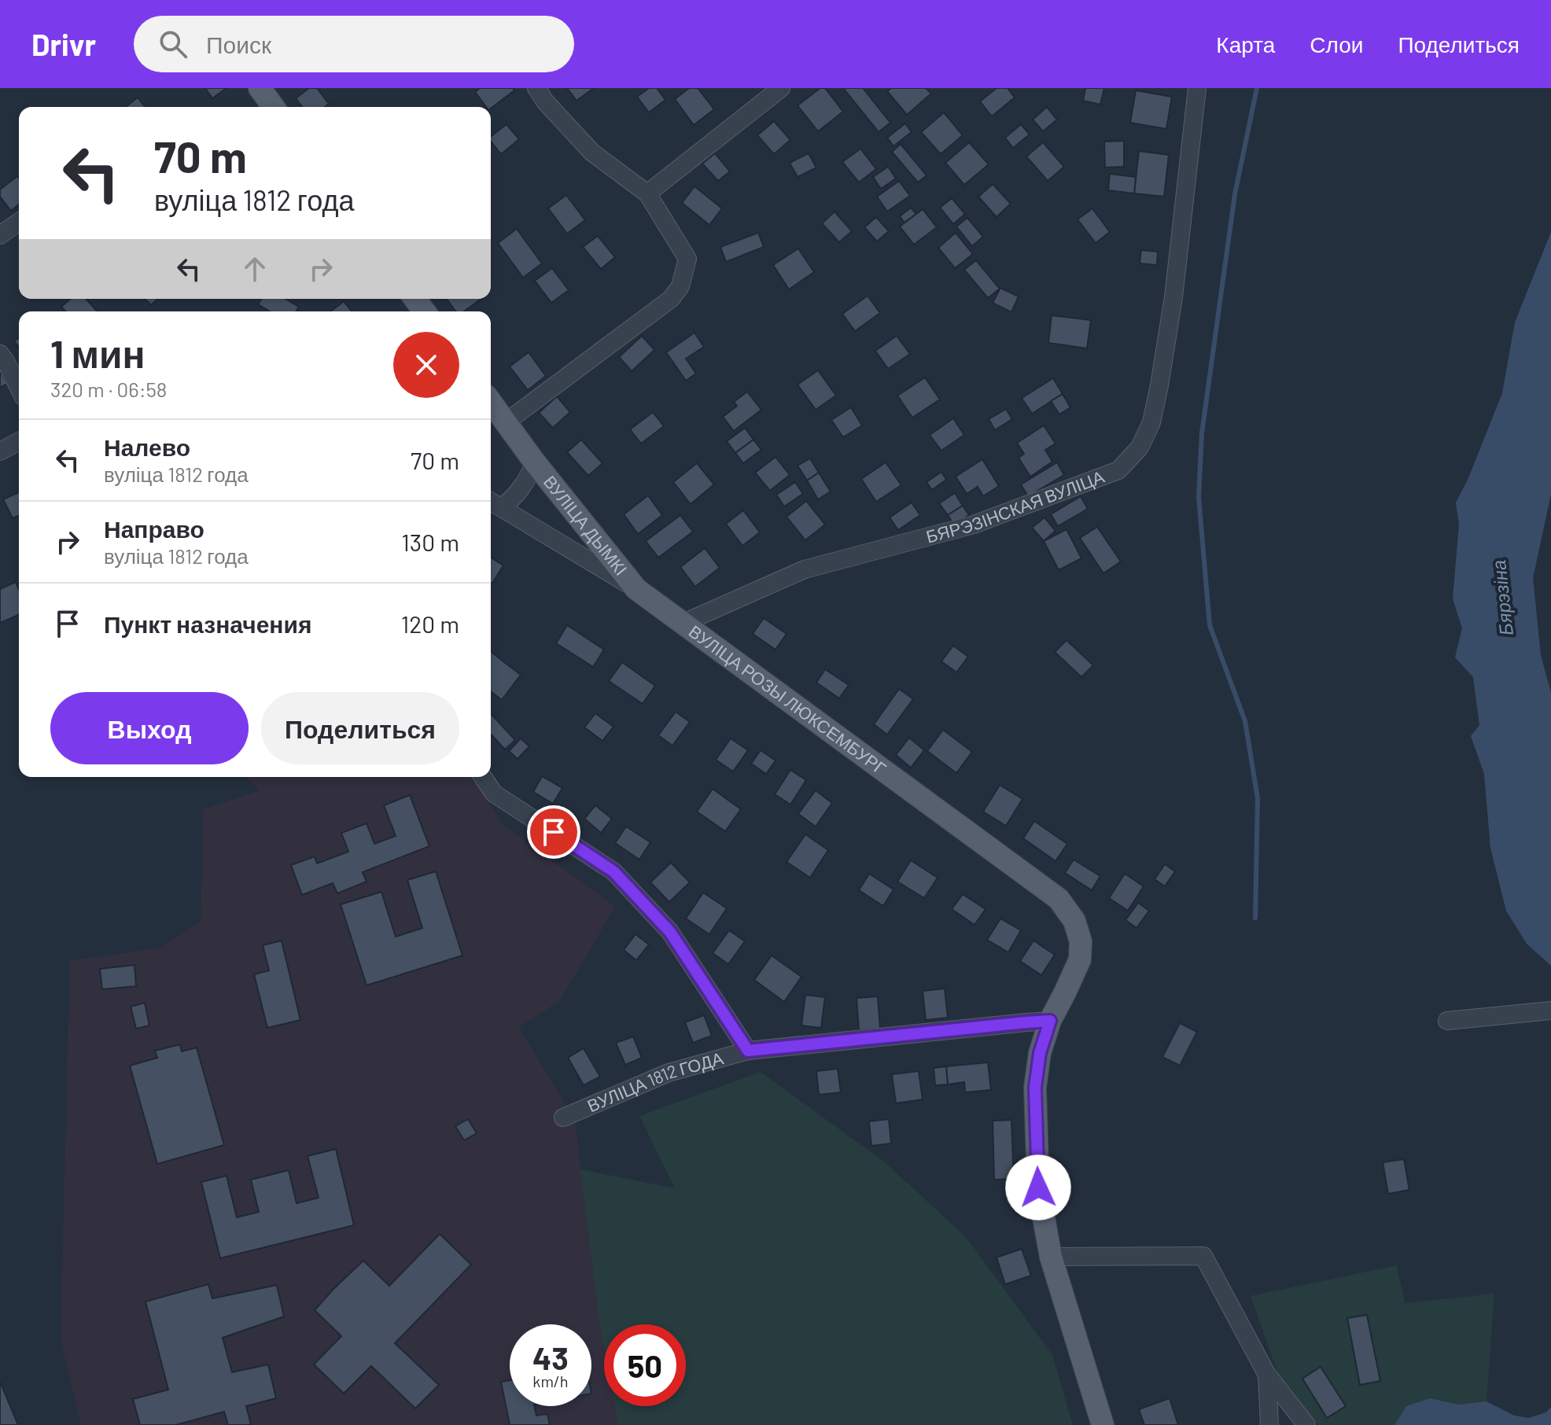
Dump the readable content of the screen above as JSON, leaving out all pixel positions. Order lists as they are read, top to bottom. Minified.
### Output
{"streets":{"main road":["ВУЛІЦА ДЫМКІ","ВУЛІЦА РОЗЫ ЛЮКСЕМБУРГ"],"street":["БЯРЭЗІНСКАЯ ВУЛІЦА","ВУЛІЦА 1812 ГОДА"]},"crossings":[["БЯРЭЗІНСКАЯ ВУЛІЦА","ВУЛІЦА РОЗЫ ЛЮКСЕМБУРГ"],["ВУЛІЦА ДЫМКІ","ВУЛІЦА РОЗЫ ЛЮКСЕМБУРГ"],["ВУЛІЦА РОЗЫ ЛЮКСЕМБУРГ","ВУЛІЦА 1812 ГОДА"]],"water":["Бярэзіна"],"page":{"header":"Drivr","search":"Поиск","nav":["Карта","Слои","Поделиться"],"turn":["70 m","вуліца 1812 года"],"heading":["1 мин","320 m · 06:58"],"list":[{"name":"Налево","note":"вуліца 1812 года","value":"70 m"},{"name":"Направо","note":"вуліца 1812 года","value":"130 m"},{"name":"Пункт назначения","value":"120 m"}],"buttons":["Выход","Поделиться"],"speed":"43 km/h","limit":"50"}}
